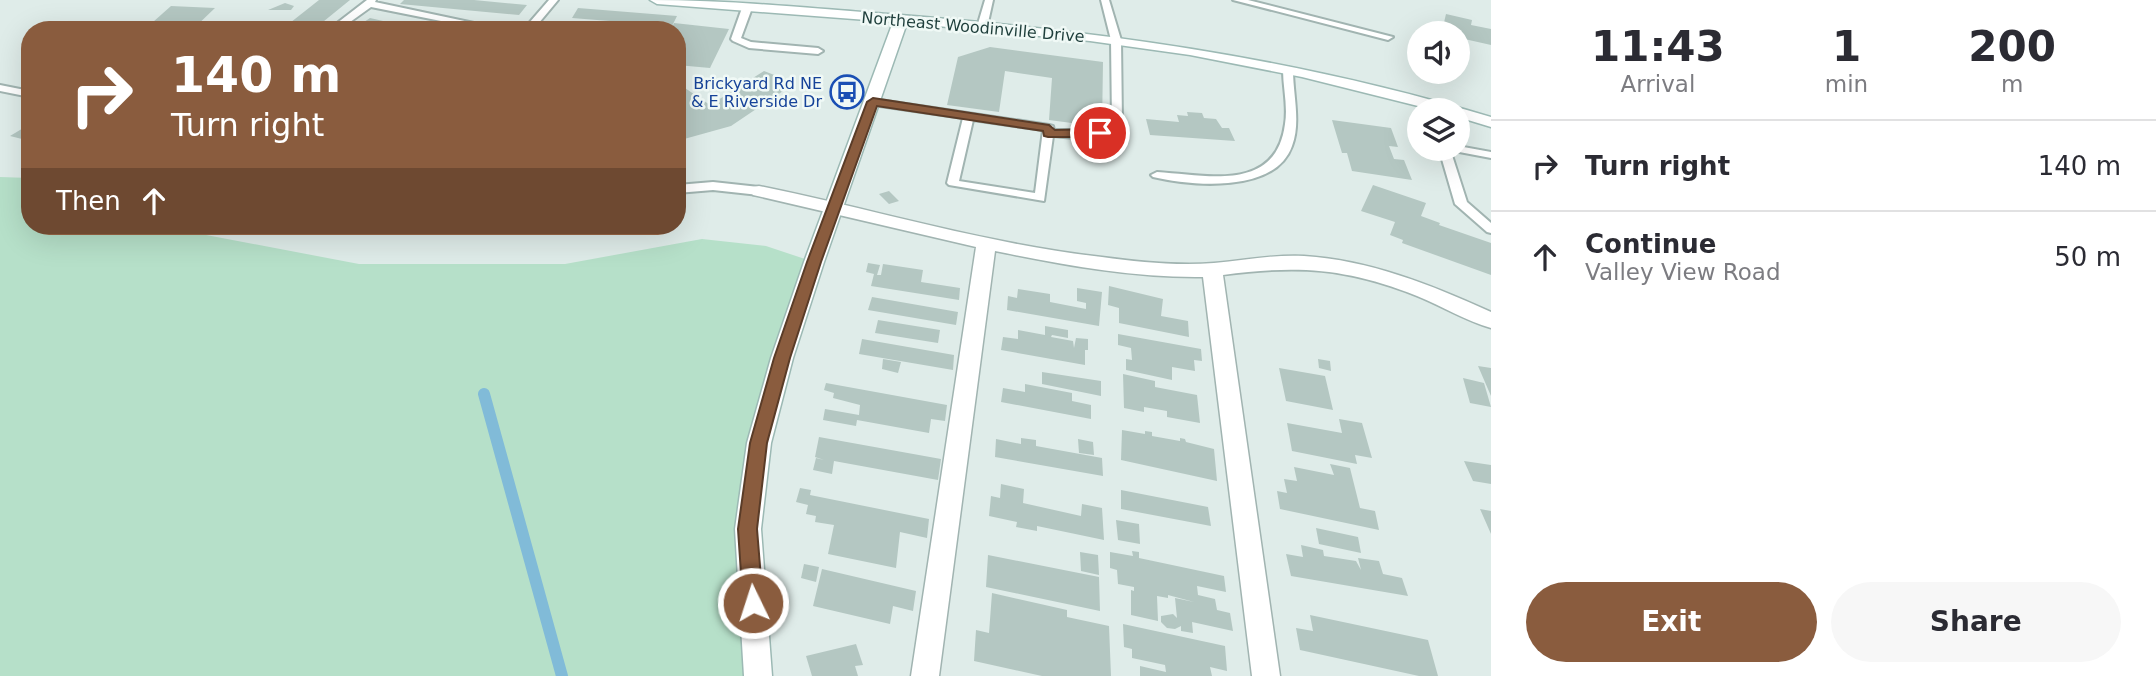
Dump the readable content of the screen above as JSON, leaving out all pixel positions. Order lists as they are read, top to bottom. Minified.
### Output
{"streets":{"street":["Northeast Woodinville Drive"]},"places":{"bus stop":["Brickyard Rd NE & E Riverside Dr"]},"page":{"eta":["11:43","Arrival","1","min","200","m"],"turn":["140 m","Turn right"],"list":[{"name":"Turn right","value":"140 m"},{"name":"Continue","note":"Valley View Road","value":"50 m"}],"then":"Then","buttons":["Exit","Share"]}}
